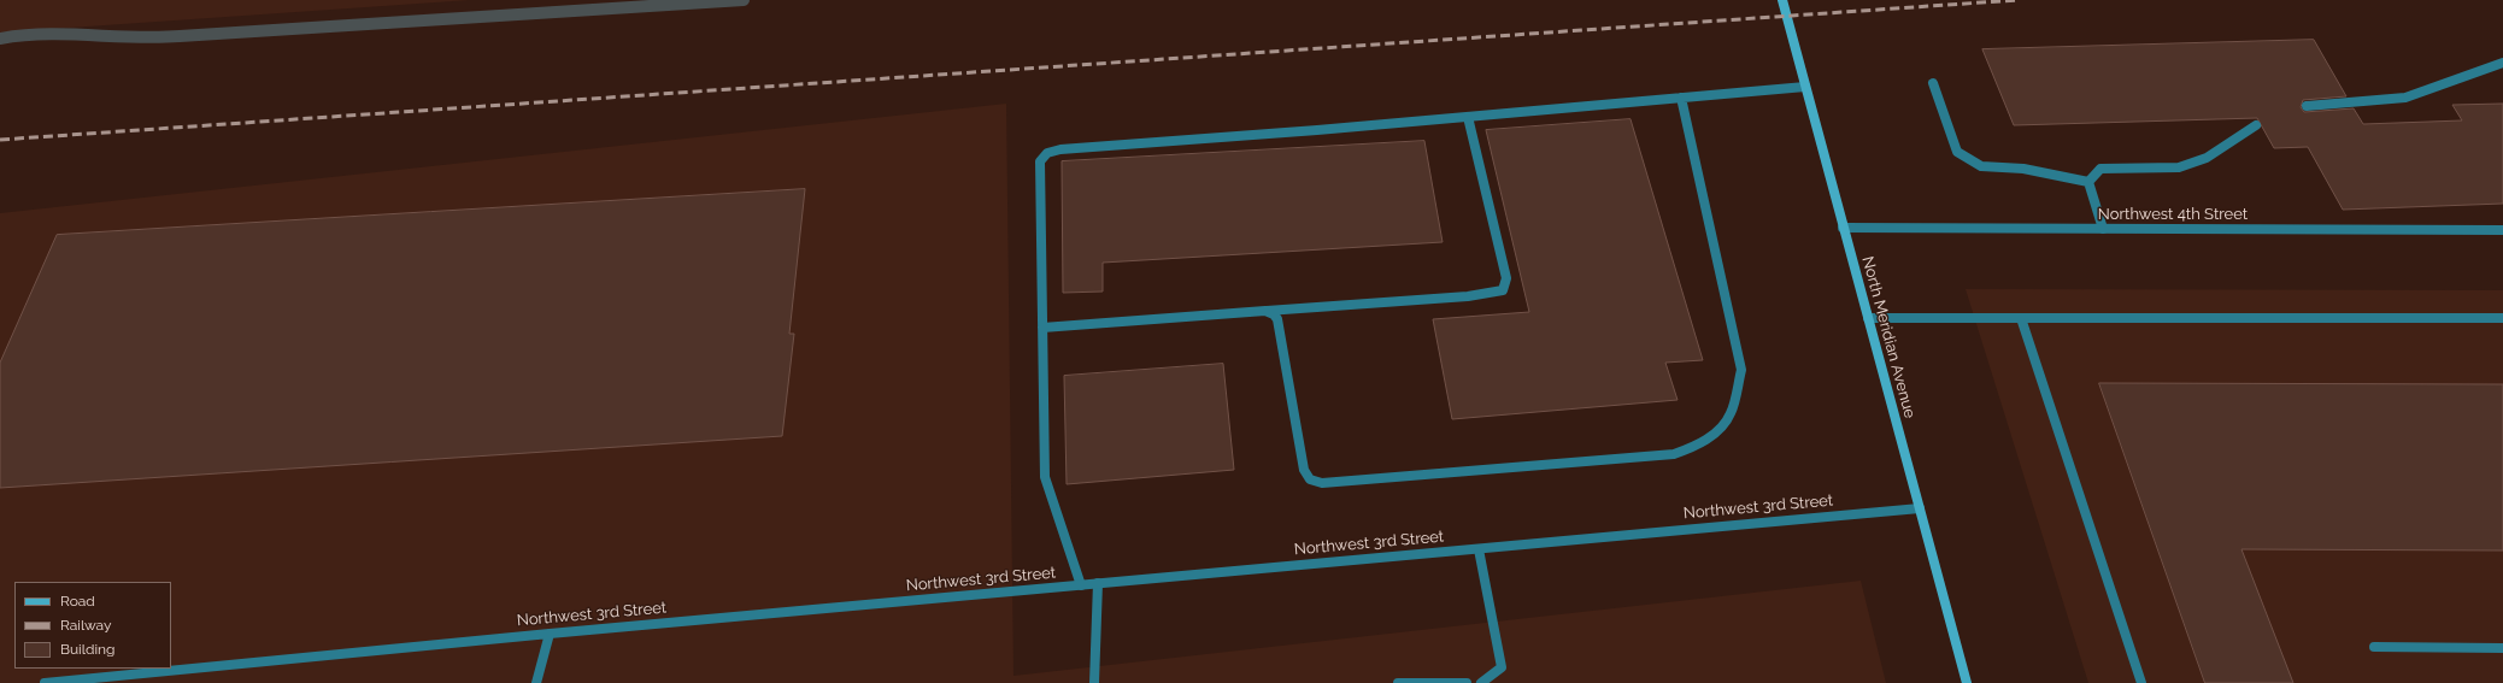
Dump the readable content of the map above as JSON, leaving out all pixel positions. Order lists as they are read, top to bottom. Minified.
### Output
{"streets":{"main road":["North Meridian Avenue"],"street":["Northwest 4th Street","Northwest 3rd Street"]},"crossings":[["Northwest 4th Street","North Meridian Avenue"],["North Meridian Avenue","Northwest 3rd Street"]],"legend":["Road","Railway","Building"]}
